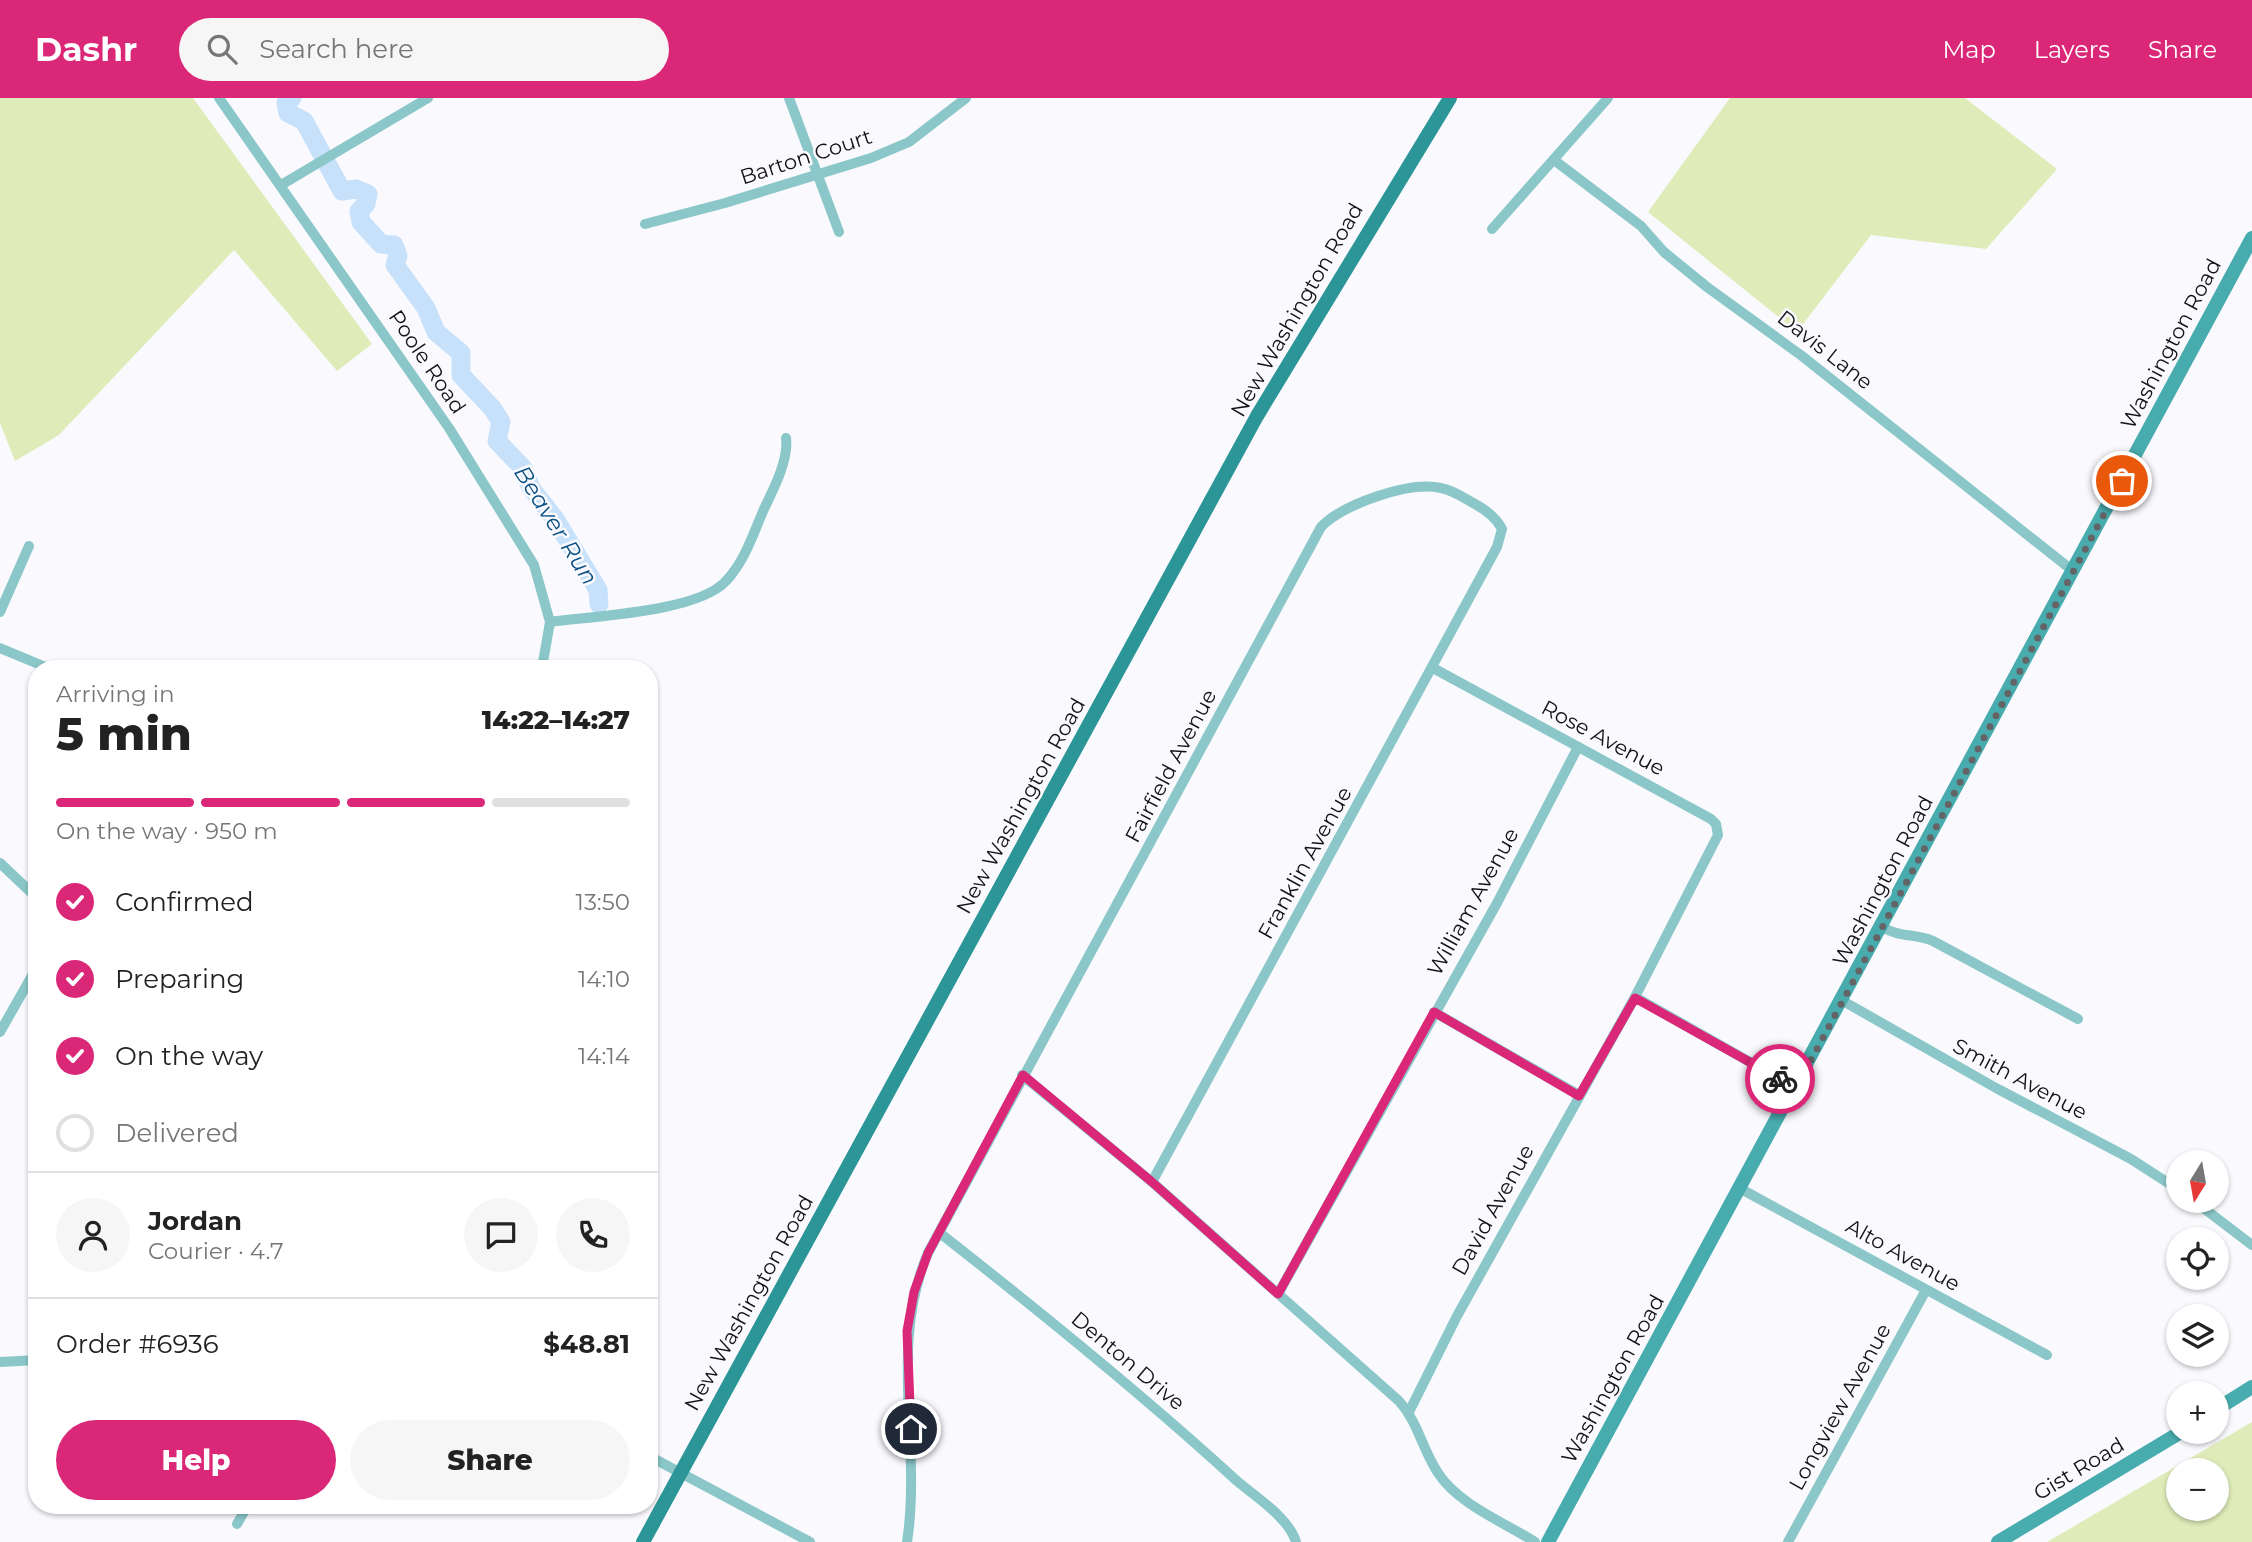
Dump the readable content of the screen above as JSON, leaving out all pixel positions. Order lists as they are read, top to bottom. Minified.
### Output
{"streets":{"main road":["New Washington Road","Washington Road","Gist Road"],"street":["Barton Court","Davis Lane","Poole Road","Rose Avenue","Fairfield Avenue","Franklin Avenue","William Avenue","Smith Avenue","David Avenue","Alto Avenue","Denton Drive","Longview Avenue"]},"crossings":[["Washington Road","Davis Lane"],["Washington Road","Smith Avenue"],["Washington Road","Alto Avenue"],["Rose Avenue","Franklin Avenue"],["Rose Avenue","William Avenue"],["Rose Avenue","David Avenue"],["Fairfield Avenue","Franklin Avenue"],["Fairfield Avenue","Denton Drive"],["Alto Avenue","Longview Avenue"]],"water":["Beaver Run"],"north":"bottom","page":{"header":"Dashr","search":"Search here","nav":["Map","Layers","Share"],"heading":["5 min","Arriving in","14:22–14:27"],"panel":["Jordan","Courier · 4.7","Order #6936","$48.81"],"bar":"On the way · 950 m","list":[["Confirmed","13:50"],["Preparing","14:10"],["On the way","14:14"],"Delivered"],"map_buttons":["+","−"],"buttons":["Help","Share"]}}
